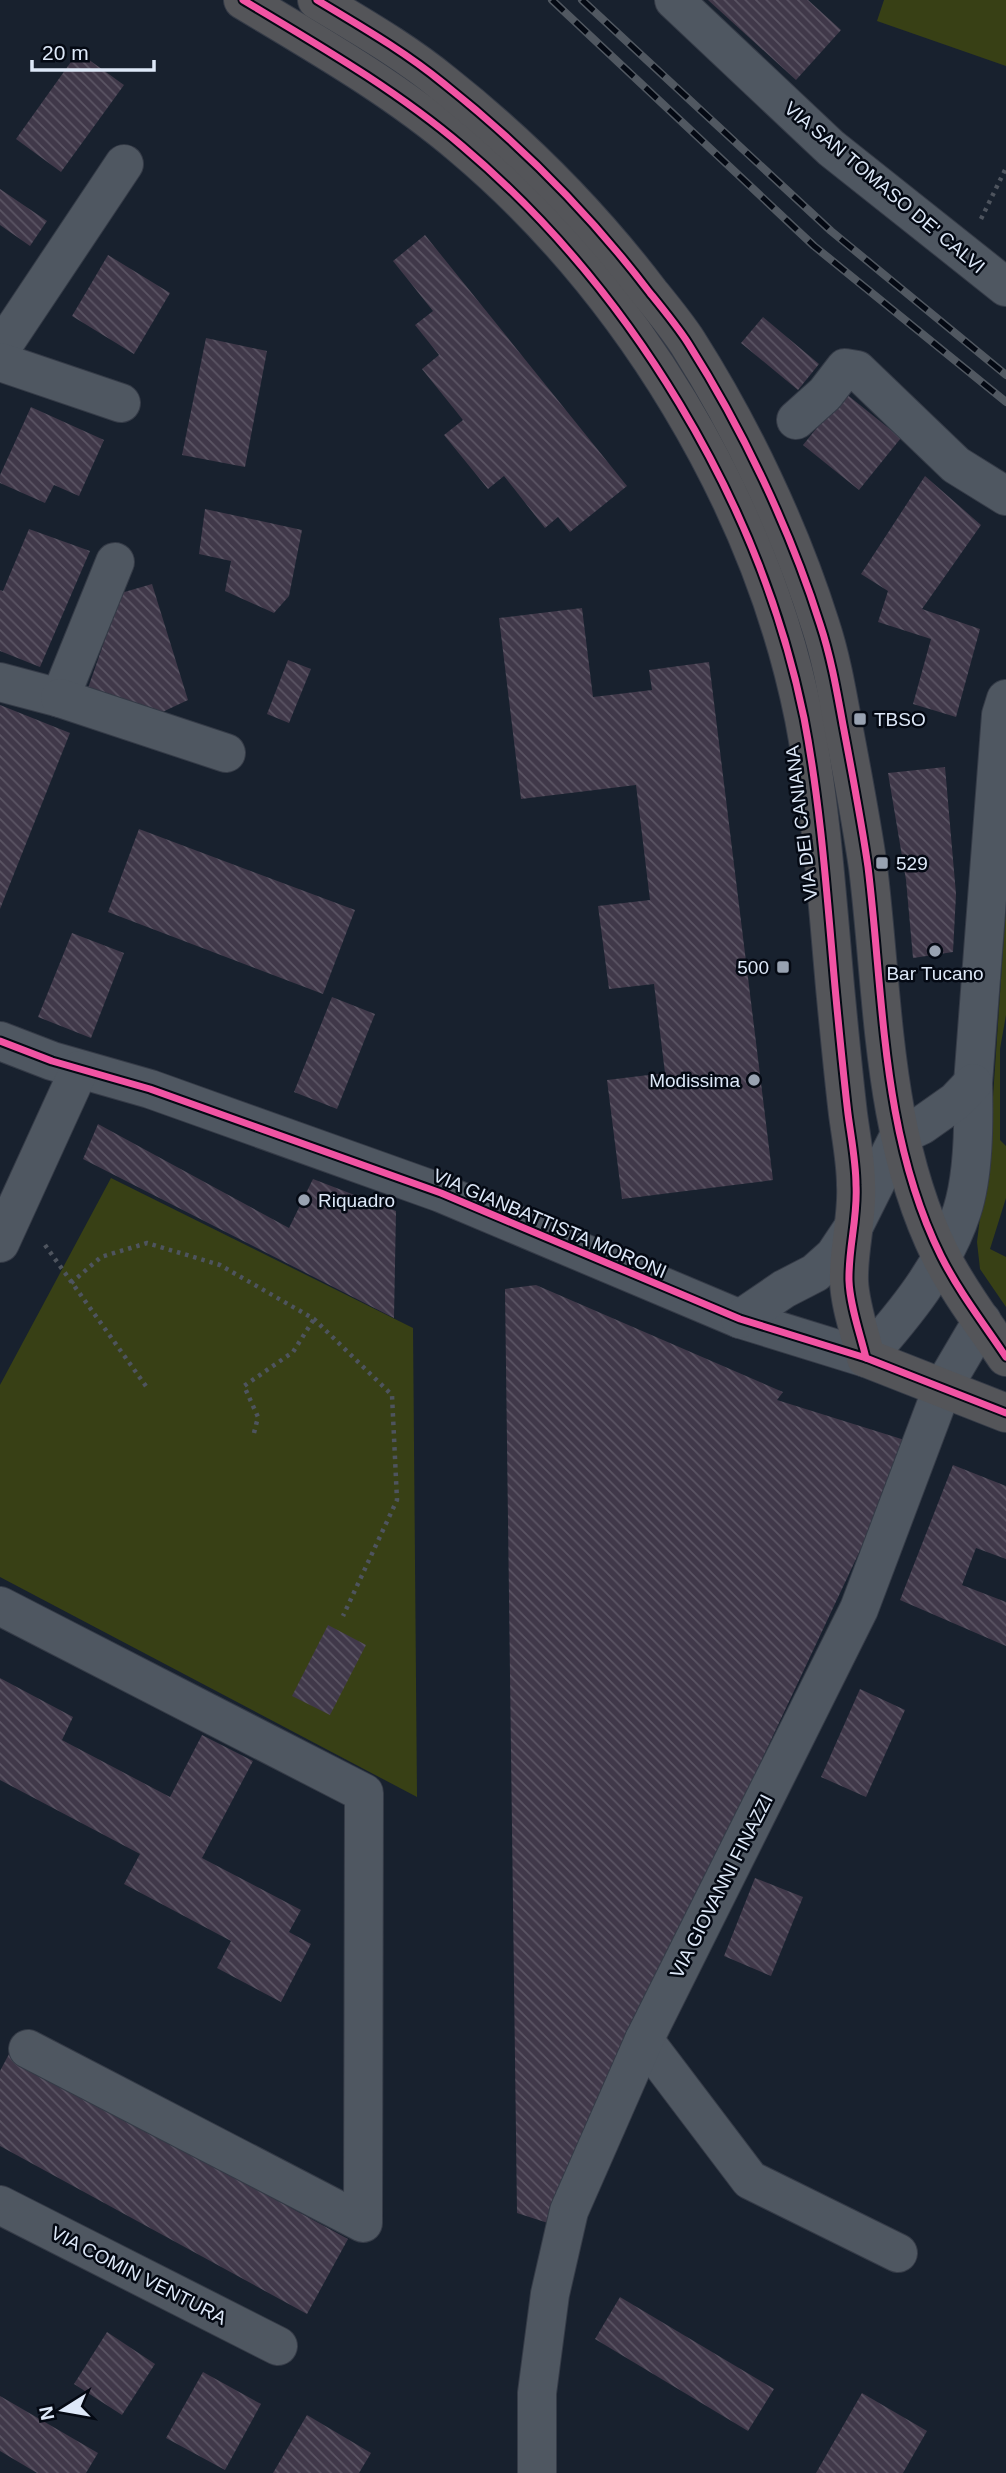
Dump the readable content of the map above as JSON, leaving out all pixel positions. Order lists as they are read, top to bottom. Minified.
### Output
{"streets":{"main road":["VIA DEI CANIANA","VIA GIANBATTISTA MORONI"],"street":["VIA SAN TOMASO DE' CALVI","VIA GIOVANNI FINAZZI","VIA COMIN VENTURA"]},"crossings":[["VIA DEI CANIANA","VIA GIANBATTISTA MORONI"],["VIA GIANBATTISTA MORONI","VIA GIOVANNI FINAZZI"]],"places":{"transit":["TBSO","529","500"],"other":["Bar Tucano","Modissima","Riquadro"]},"scale_bar":"20 m","north":"left"}
